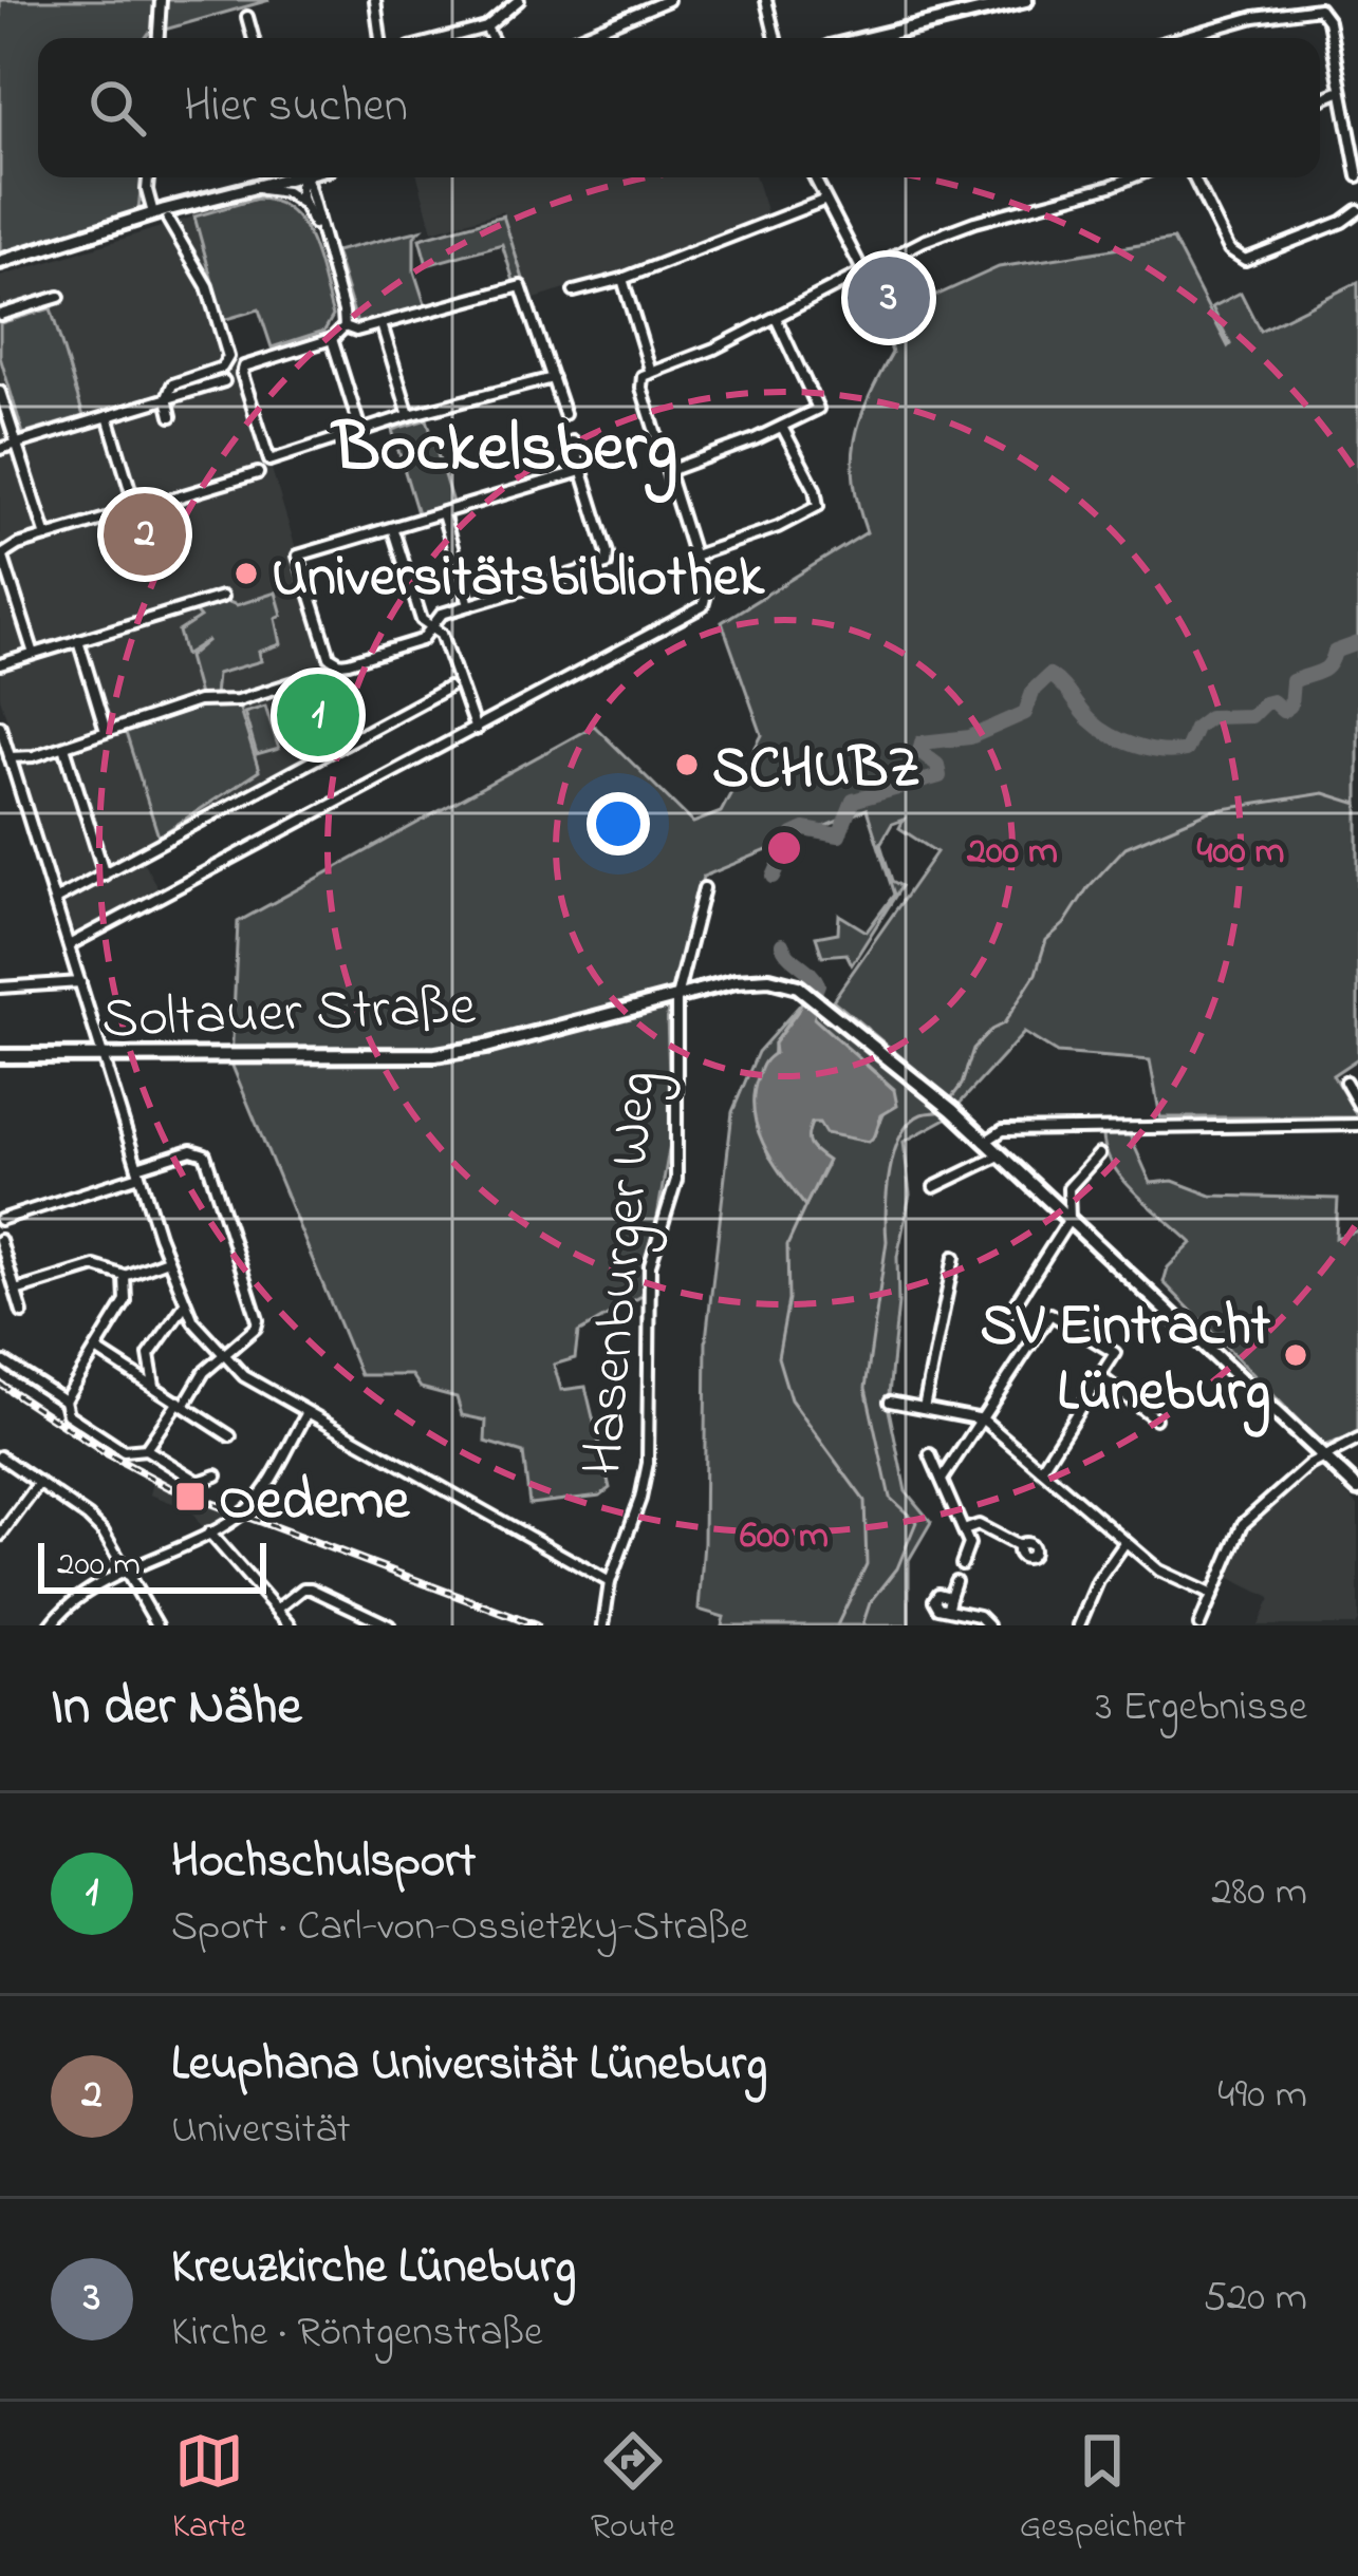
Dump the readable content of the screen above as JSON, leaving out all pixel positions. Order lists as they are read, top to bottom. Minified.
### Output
{"streets":{"street":["Soltauer Straße","Hasenburger Weg"]},"crossings":[["Soltauer Straße","Hasenburger Weg"]],"districts":["Bockelsberg"],"places":{"other":["Universitätsbibliothek","SCHUBZ","SV Eintracht Lüneburg"],"transit":["Oedeme"]},"scale_bar":"200 m","page":{"search":"Hier suchen","pins":["3","2","1"],"scale":"200 m","heading":["In der Nähe","3 Ergebnisse"],"list":[{"mark":"1","name":"Hochschulsport","note":"Sport · Carl-von-Ossietzky-Straße","value":"280 m"},{"mark":"2","name":"Leuphana Universität Lüneburg","note":"Universität","value":"490 m"},{"mark":"3","name":"Kreuzkirche Lüneburg","note":"Kirche · Röntgenstraße","value":"520 m"}],"nav":["Karte","Route","Gespeichert"]},"rings":["200 m","400 m","600 m"]}
